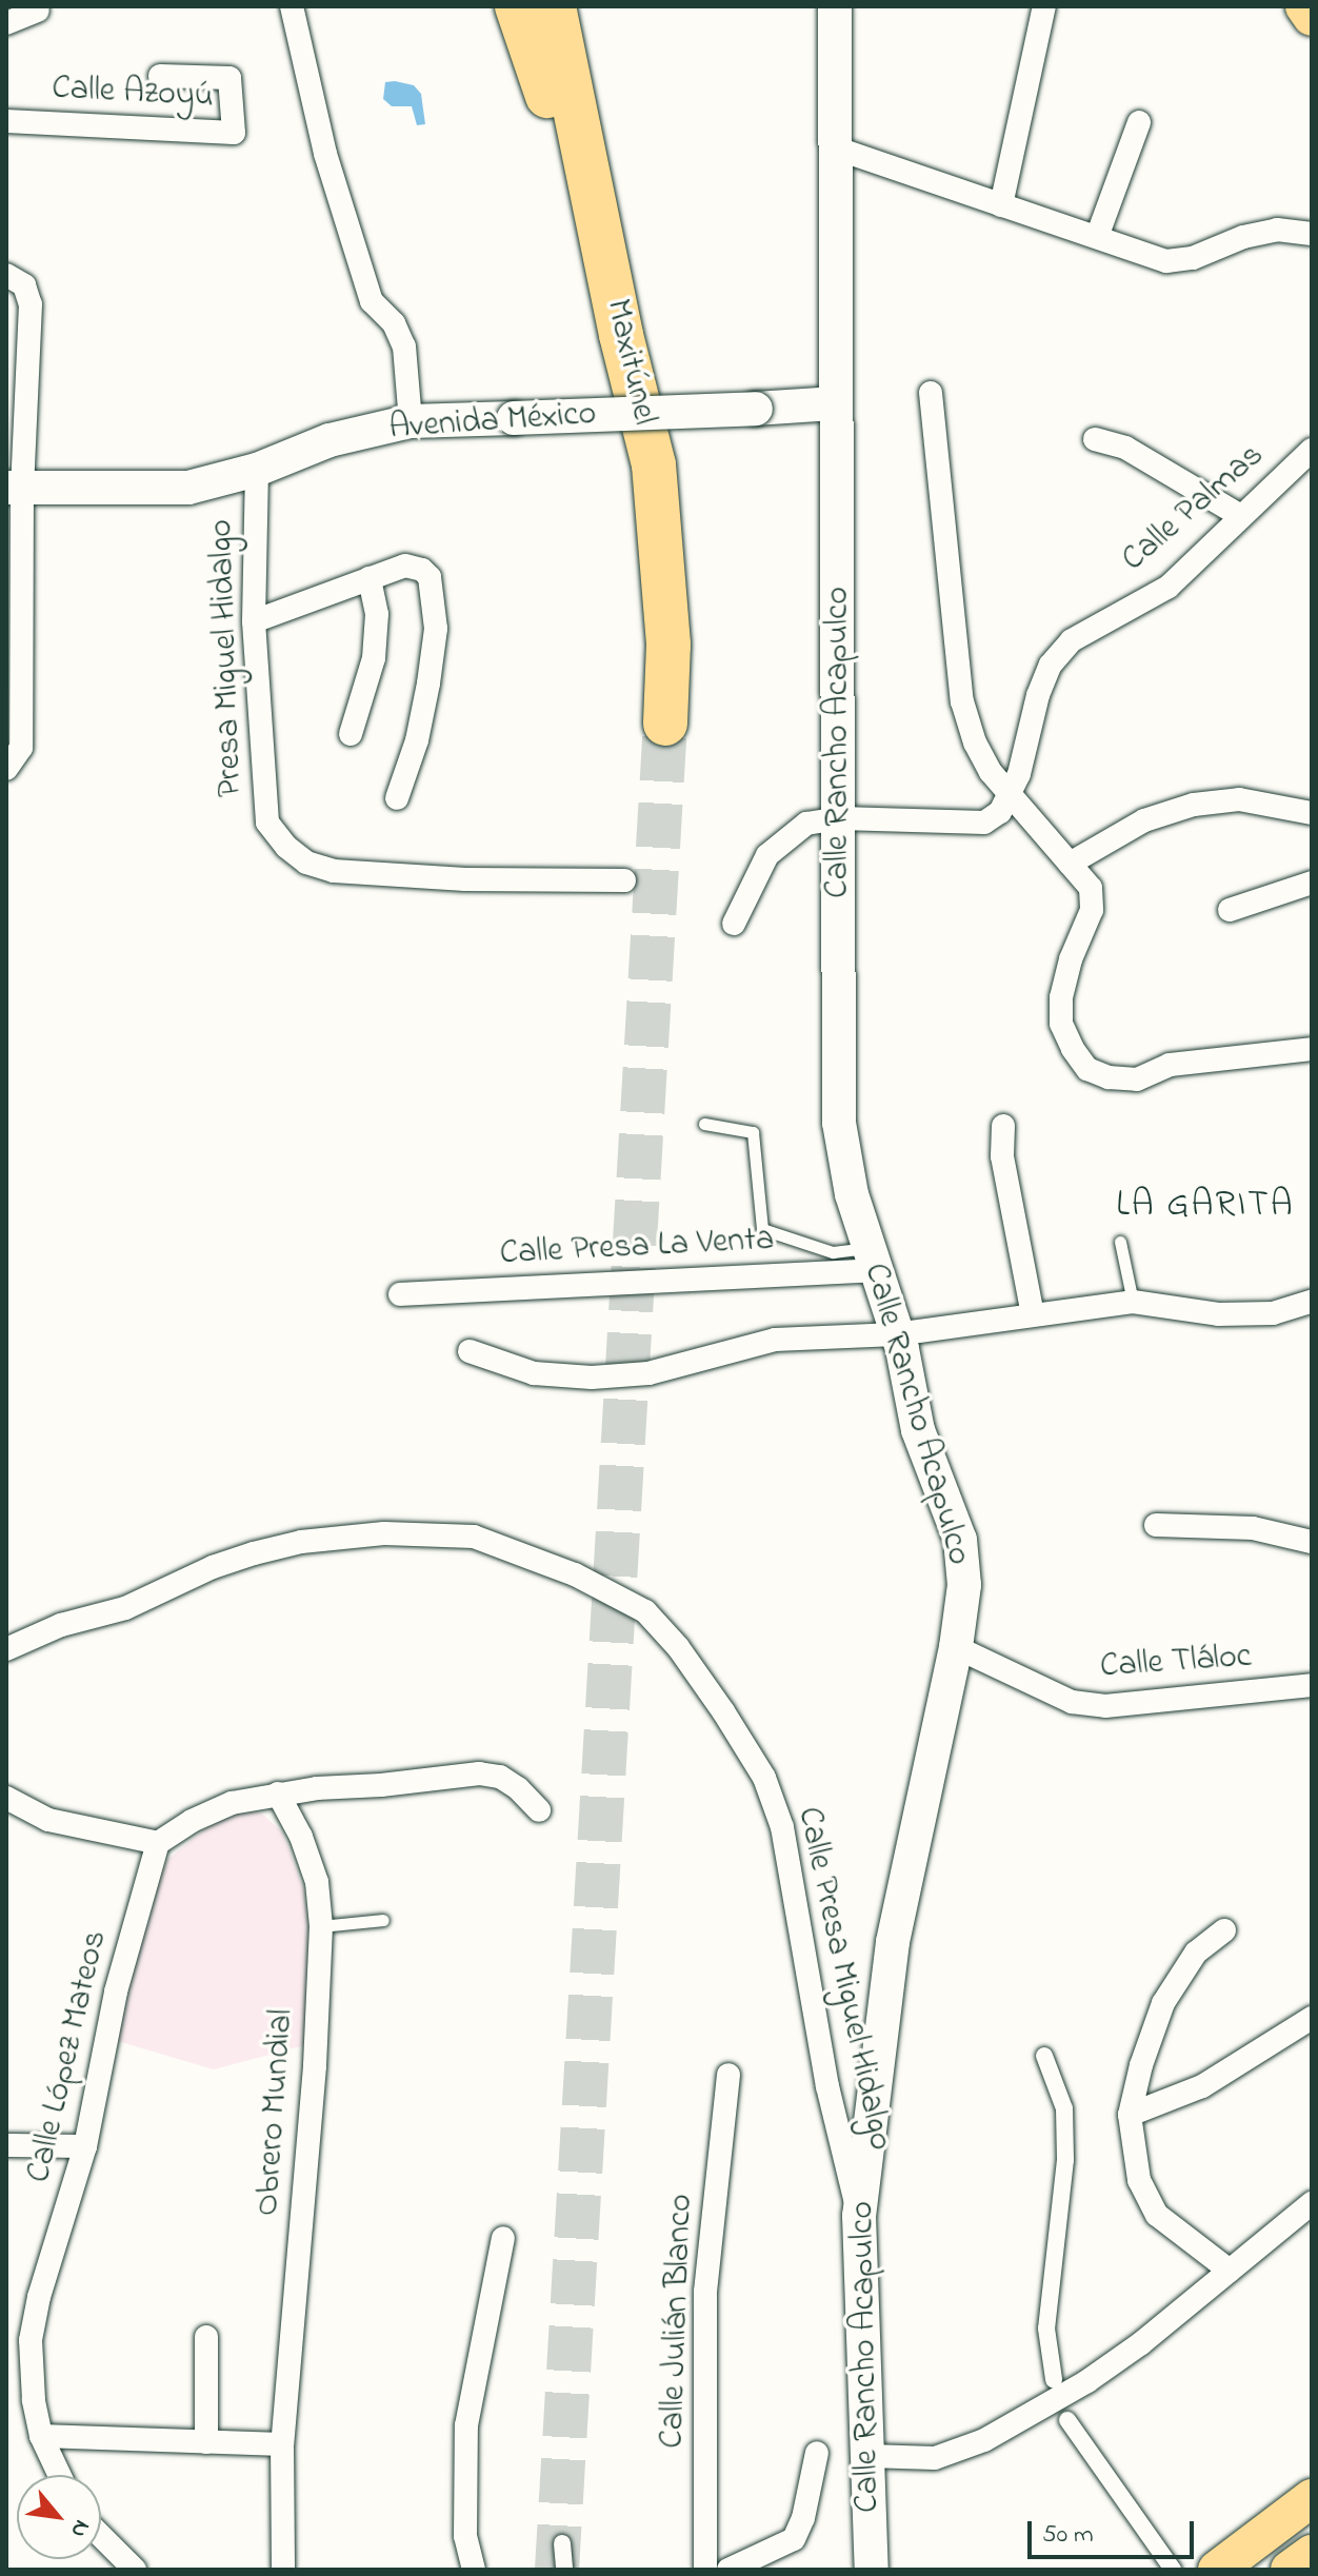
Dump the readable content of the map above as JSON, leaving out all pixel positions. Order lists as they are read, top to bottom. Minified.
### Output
{"streets":{"highway":["Maxitúnel"],"main road":["Avenida México","Calle Rancho Acapulco"],"street":["Calle Azoyú","Calle Palmas","Presa Miguel Hidalgo","Calle Presa La Venta","Calle Tláloc","Calle Presa Miguel Hidalgo","Calle López Mateos","Obrero Mundial","Calle Julián Blanco"]},"crossings":[["Avenida México","Presa Miguel Hidalgo"],["Avenida México","Calle Rancho Acapulco"],["Calle Palmas","Calle Rancho Acapulco"],["Calle Rancho Acapulco","Calle Presa La Venta"],["Calle Rancho Acapulco","Calle Tláloc"],["Calle Rancho Acapulco","Calle Presa Miguel Hidalgo"]],"districts":["LA GARITA"],"scale_bar":"50 m","north":"bottom right"}
